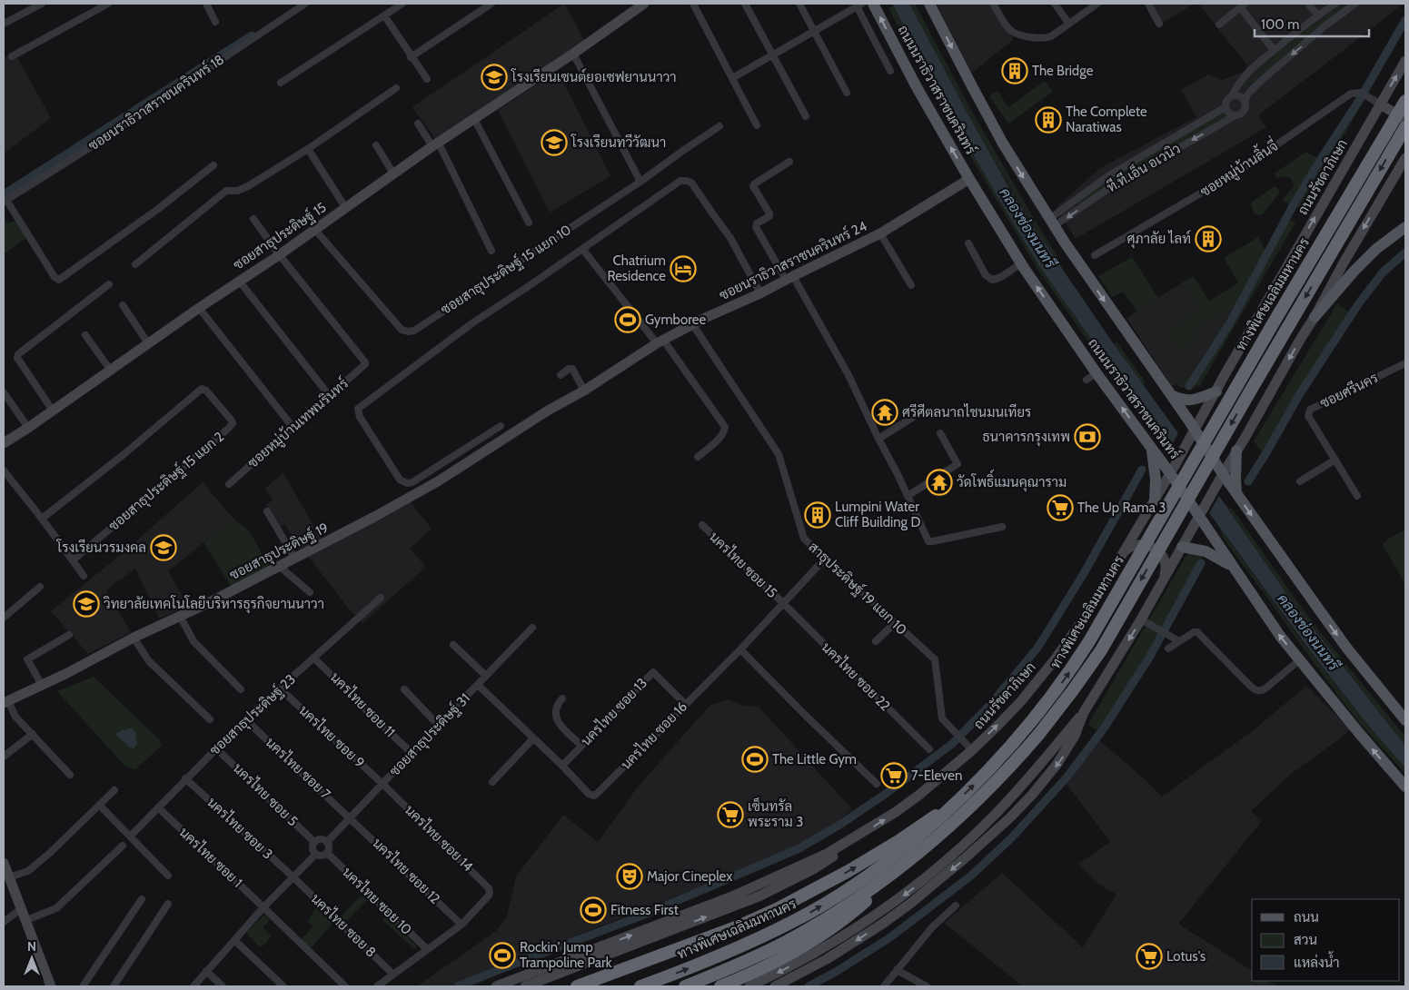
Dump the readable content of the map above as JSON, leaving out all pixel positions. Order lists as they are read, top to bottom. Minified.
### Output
{"streets":{"highway":["ทางพิเศษเฉลิมมหานคร"],"main road":["ถนนนราธิวาสราชนครินทร์","ถนนรัชดาภิเษก","ซอยสาธุประดิษฐ์ 15","ซอยนราธิวาสราชนครินทร์ 24","ซอยสาธุประดิษฐ์ 19"],"street":["ซอยนราธิวาสราชนครินทร์ 18","ที.ที.เอ็น อเวนิว","ซอยหมู่บ้านลิ้นจี่","ซอยสาธุประดิษฐ์ 15 แยก 10","ซอยศรีนคร","ซอยหมู่บ้านเทพนรินทร์","ซอยสาธุประดิษฐ์ 15 แยก 2","นครไทย ซอย 15","สาธุประดิษฐ์ 19 แยก 10","นครไทย ซอย 22","นครไทย ซอย 11","นครไทย ซอย 13","ซอยสาธุประดิษฐ์ 23","ซอยสาธุประดิษฐ์ 31","นครไทย ซอย 16","นครไทย ซอย 9","นครไทย ซอย 7","นครไทย ซอย 5","นครไทย ซอย 3","นครไทย ซอย 14","นครไทย ซอย 1","นครไทย ซอย 12","นครไทย ซอย 10","นครไทย ซอย 8"]},"crossings":[["ถนนนราธิวาสราชนครินทร์","ถนนรัชดาภิเษก"],["ถนนนราธิวาสราชนครินทร์","ซอยนราธิวาสราชนครินทร์ 24"],["ซอยหมู่บ้านลิ้นจี่","ถนนรัชดาภิเษก"],["ถนนรัชดาภิเษก","สาธุประดิษฐ์ 19 แยก 10"],["ซอยสาธุประดิษฐ์ 15","ซอยสาธุประดิษฐ์ 15 แยก 10"],["ซอยสาธุประดิษฐ์ 15","ซอยหมู่บ้านเทพนรินทร์"],["ซอยนราธิวาสราชนครินทร์ 24","ซอยสาธุประดิษฐ์ 19"],["ซอยนราธิวาสราชนครินทร์ 24","สาธุประดิษฐ์ 19 แยก 10"],["นครไทย ซอย 15","นครไทย ซอย 22"],["นครไทย ซอย 15","นครไทย ซอย 16"],["สาธุประดิษฐ์ 19 แยก 10","นครไทย ซอย 16"],["นครไทย ซอย 22","นครไทย ซอย 16"],["นครไทย ซอย 11","ซอยสาธุประดิษฐ์ 23"],["นครไทย ซอย 11","ซอยสาธุประดิษฐ์ 31"],["นครไทย ซอย 13","นครไทย ซอย 16"],["ซอยสาธุประดิษฐ์ 23","นครไทย ซอย 9"],["ซอยสาธุประดิษฐ์ 23","นครไทย ซอย 7"],["ซอยสาธุประดิษฐ์ 23","นครไทย ซอย 5"],["ซอยสาธุประดิษฐ์ 23","นครไทย ซอย 3"],["ซอยสาธุประดิษฐ์ 23","นครไทย ซอย 1"],["ซอยสาธุประดิษฐ์ 31","นครไทย ซอย 16"],["ซอยสาธุประดิษฐ์ 31","นครไทย ซอย 9"],["ซอยสาธุประดิษฐ์ 31","นครไทย ซอย 7"],["ซอยสาธุประดิษฐ์ 31","นครไทย ซอย 5"],["ซอยสาธุประดิษฐ์ 31","นครไทย ซอย 14"],["ซอยสาธุประดิษฐ์ 31","นครไทย ซอย 12"],["ซอยสาธุประดิษฐ์ 31","นครไทย ซอย 10"],["นครไทย ซอย 9","นครไทย ซอย 14"],["นครไทย ซอย 7","นครไทย ซอย 12"],["นครไทย ซอย 5","นครไทย ซอย 10"],["นครไทย ซอย 3","นครไทย ซอย 8"],["นครไทย ซอย 14","นครไทย ซอย 12"]],"water":["คลองช่องนนทรี"],"places":{"building":["The Bridge","The Complete Naratiwas","ศุภาลัย ไลท์","Lumpini Water Cliff Building D"],"school or university":["โรงเรียนเซนต์ยอเซฟยานนาวา","โรงเรียนทวีวัฒนา","โรงเรียนวรมงคล","วิทยาลัยเทคโนโลยีบริหารธุรกิจยานนาวา"],"hotel":["Chatrium Residence"],"sports":["Gymboree","The Little Gym","Fitness First","Rockin' Jump Trampoline Park"],"temple":["ศรีศีตลนาถไชนมนเทียร","วัดโพธิ์แมนคุณาราม"],"bank":["ธนาคารกรุงเทพ"],"supermarket":["The Up Rama 3","7-Eleven","เซ็นทรัล พระราม 3","Lotus's"],"theatre":["Major Cineplex"]},"legend":["ถนน","สวน","แหล่งน้ำ"],"scale_bar":"100 m","north":"top"}
